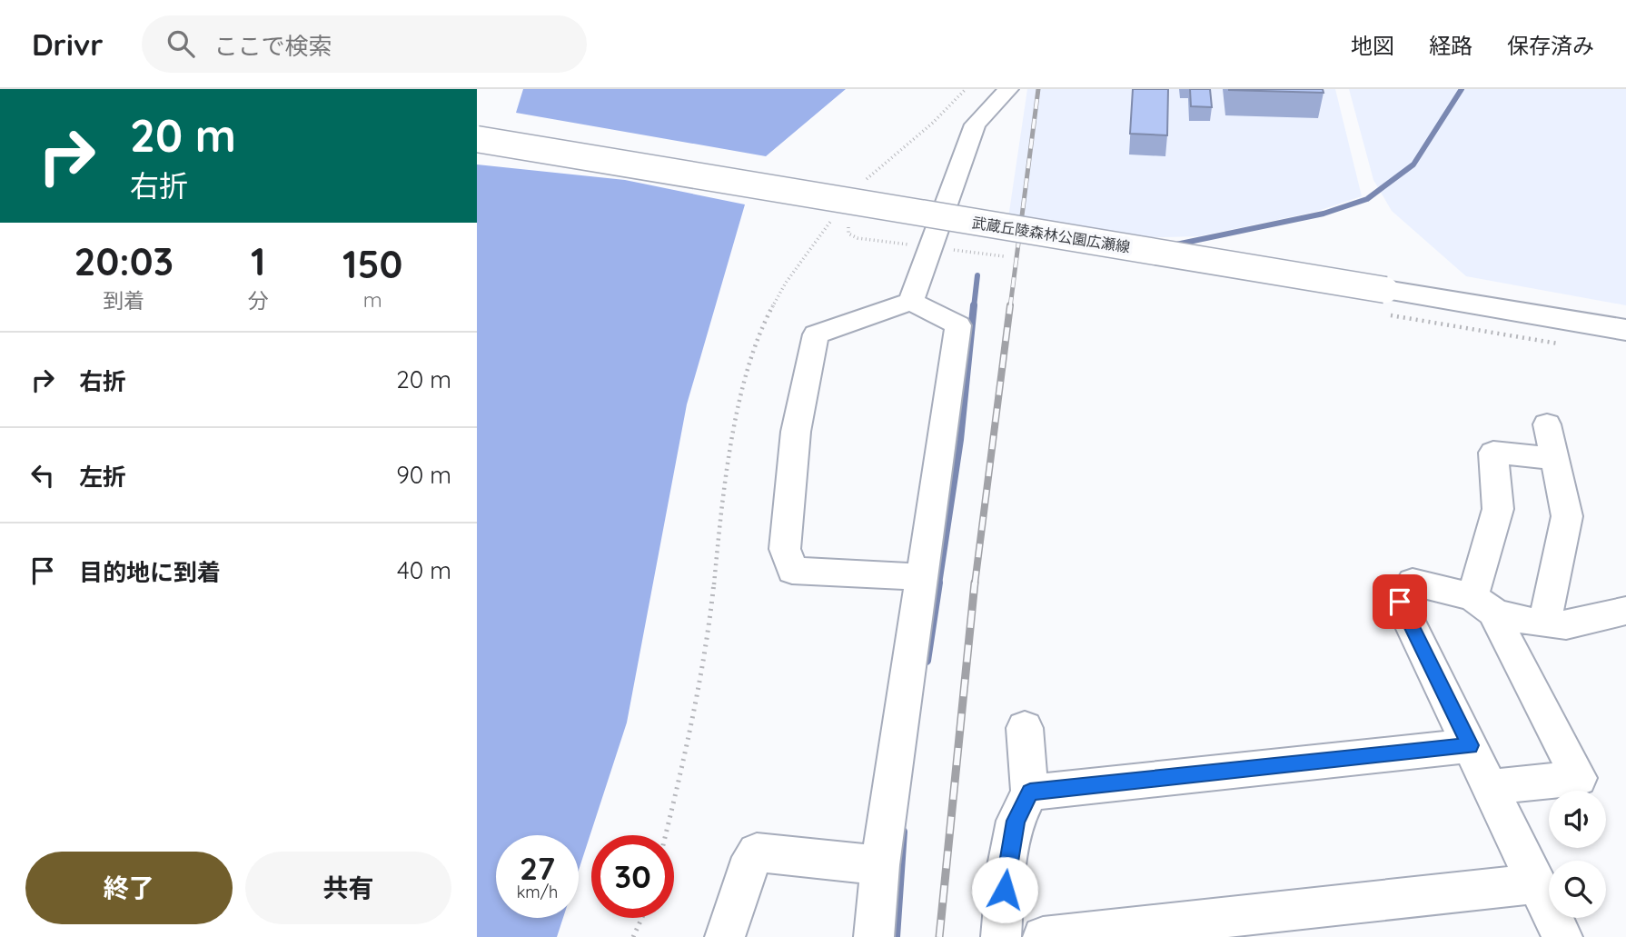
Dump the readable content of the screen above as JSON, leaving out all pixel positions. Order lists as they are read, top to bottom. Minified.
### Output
{"streets":{"main road":["武蔵丘陵森林公園広瀬線"]},"page":{"header":"Drivr","search":"ここで検索","nav":["地図","経路","保存済み"],"turn":["20 m","右折"],"eta":["20:03","到着","1","分","150","m"],"list":[{"name":"右折","value":"20 m"},{"name":"左折","value":"90 m"},{"name":"目的地に到着","value":"40 m"}],"speed":"27 km/h","limit":"30","buttons":["終了","共有"]}}
